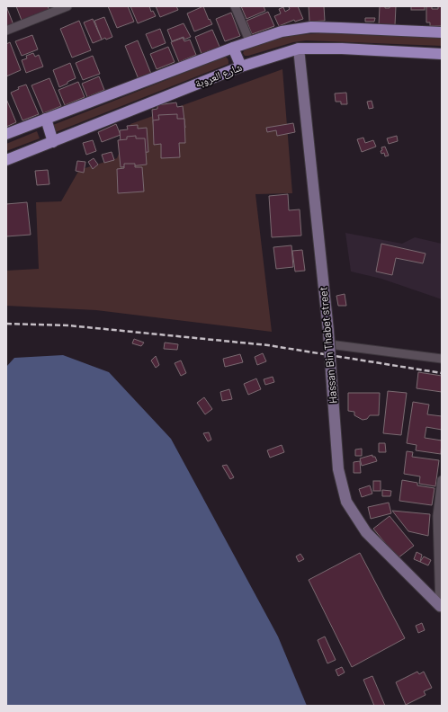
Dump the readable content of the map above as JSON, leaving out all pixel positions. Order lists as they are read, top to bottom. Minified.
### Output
{"streets":{"main road":["شارع العروبة"],"street":["Hassan Bin Thabet street"]},"crossings":[["شارع العروبة","Hassan Bin Thabet street"]]}
